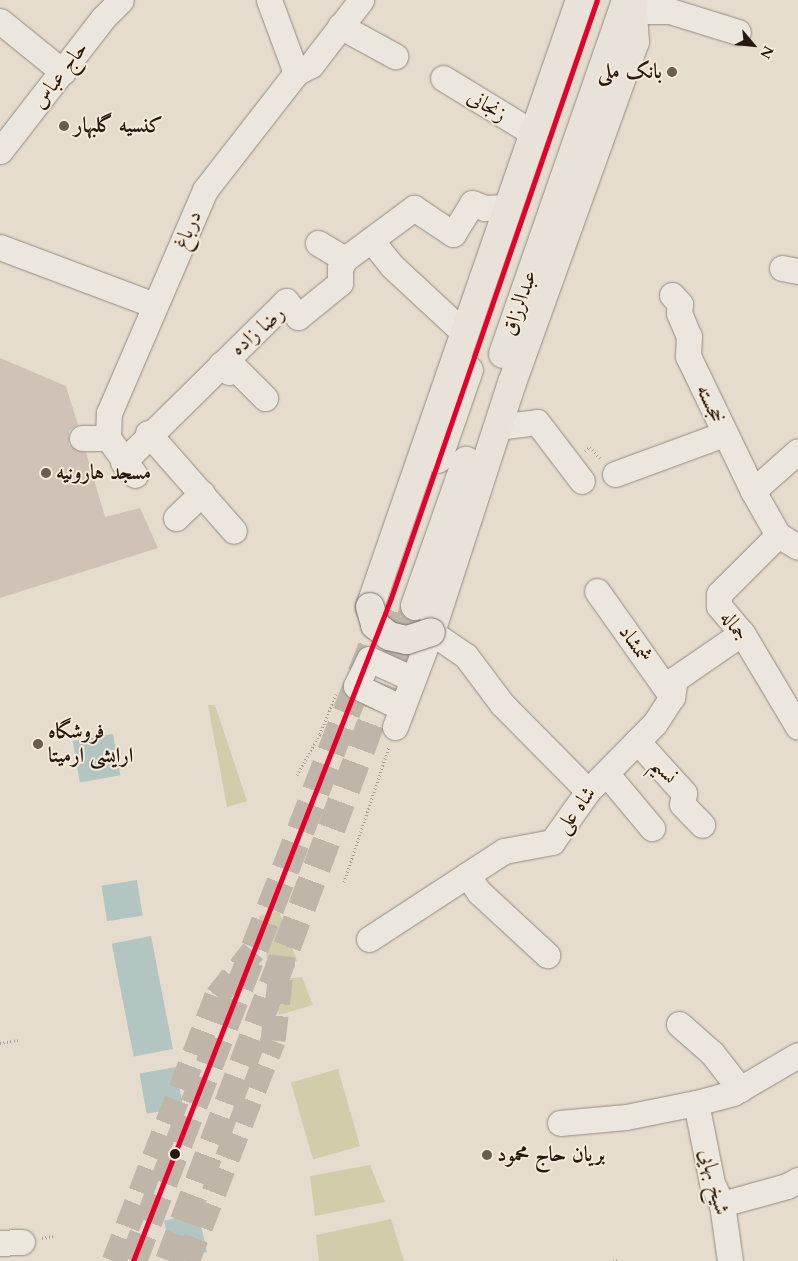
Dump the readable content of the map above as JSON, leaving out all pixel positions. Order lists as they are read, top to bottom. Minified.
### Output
{"streets":{"main road":["عبدالرزاق"],"street":["حاج عباس","زنجانی","درباغ","رضا زاده","خجسته","جماله","شمشاد","نسیم","شاه علی","شیخ بهایی"]},"crossings":[["درباغ","رضا زاده"],["جماله","شاه علی"],["شمشاد","شاه علی"],["نسیم","شاه علی"]],"places":["بانک ملی","کنسیه گلبهار","مسجد هارونیه","فروشگاه ارایشی ارمیتا","بریان حاج محمود"],"north":"bottom right"}
